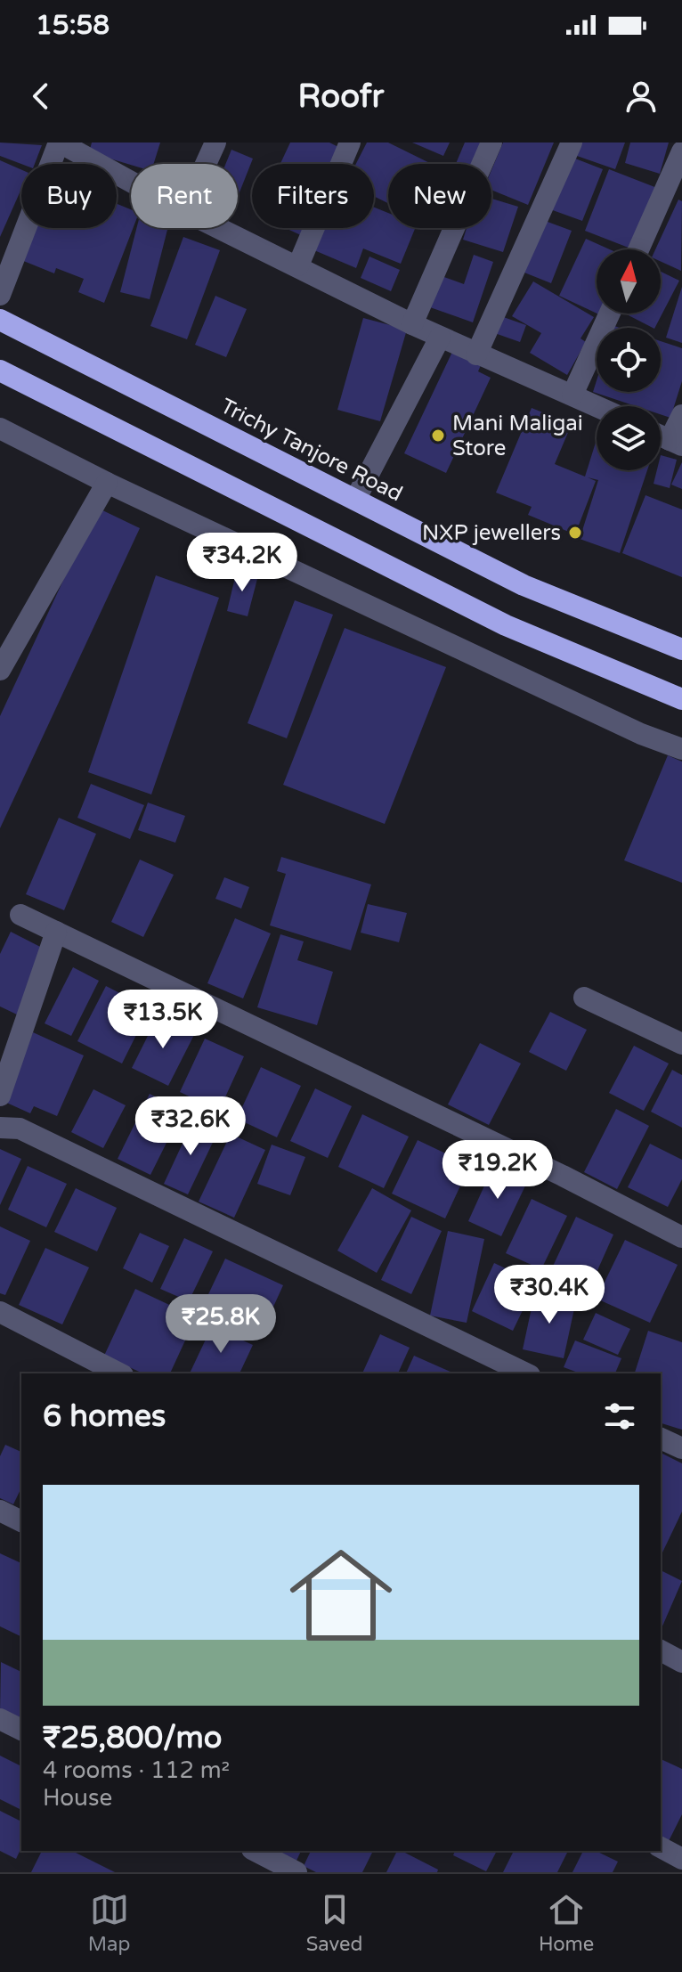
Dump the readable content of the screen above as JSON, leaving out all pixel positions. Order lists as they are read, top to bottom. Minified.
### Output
{"streets":{"highway":["Trichy Tanjore Road"]},"places":["Mani Maligai Store","NXP jewellers"],"north":"top","page":{"status":"15:58","header":"Roofr","chip":["Buy","Rent","Filters","New"],"price":["₹34.2K","₹13.5K","₹32.6K","₹19.2K","₹30.4K","₹25.8K"],"heading":"6 homes","list":[{"name":"₹25,800/mo","note":"4 rooms · 112 m² · House"}],"tabs":["Map","Saved","Home"]}}
